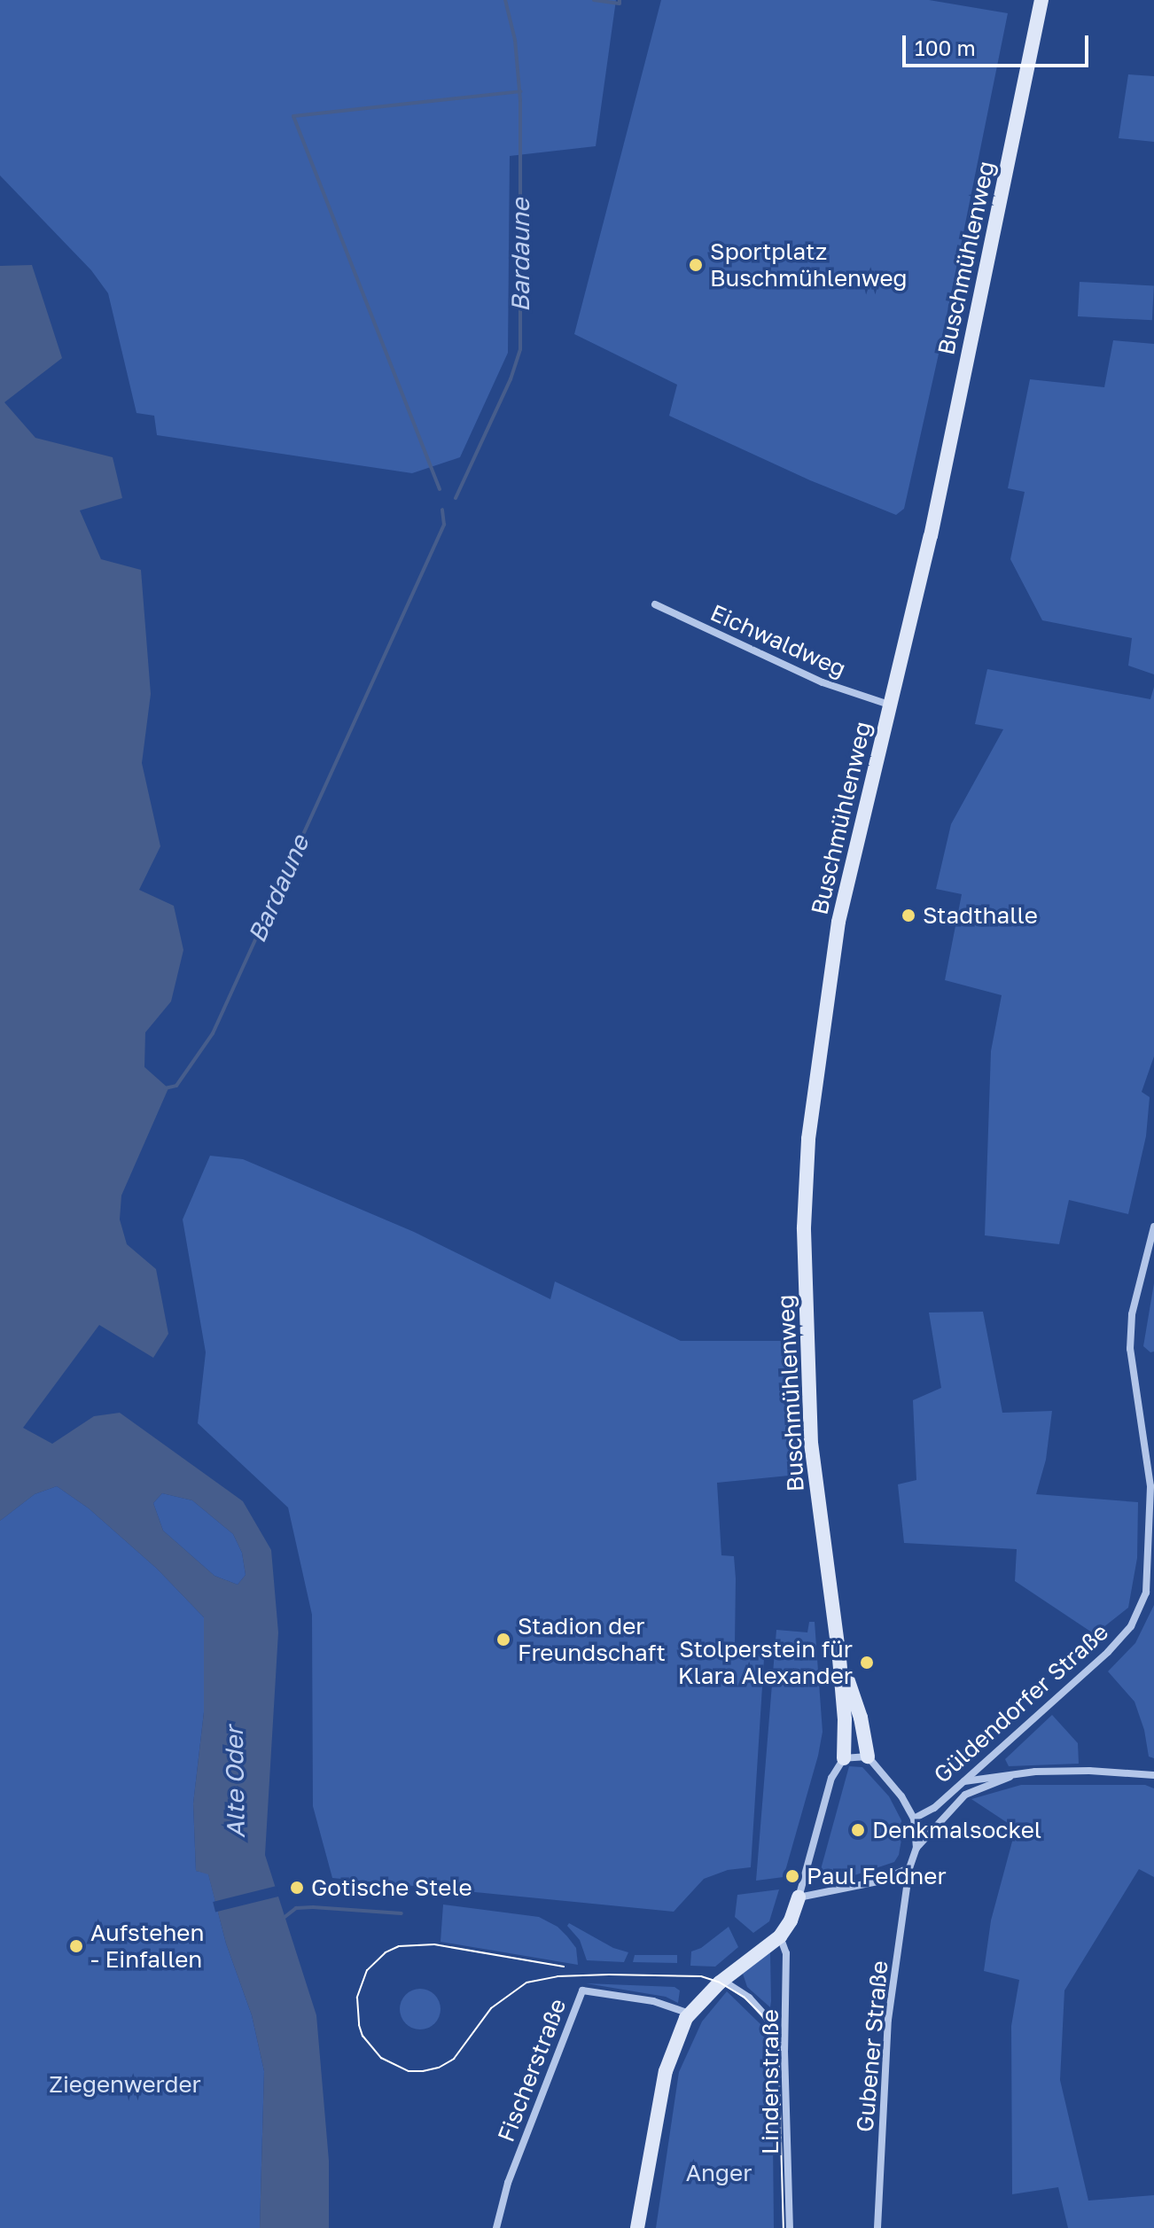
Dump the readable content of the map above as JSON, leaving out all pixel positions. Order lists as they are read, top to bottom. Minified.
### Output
{"streets":{"street":["Buschmühlenweg","Eichwaldweg","Güldendorfer Straße","Gubener Straße","Fischerstraße","Lindenstraße"]},"crossings":[["Buschmühlenweg","Eichwaldweg"]],"water":["Bardaune","Alte Oder"],"parks":["Ziegenwerder","Anger"],"places":["Sportplatz Buschmühlenweg","Stadthalle","Stadion der Freundschaft","Stolperstein für Klara Alexander","Denkmalsockel","Paul Feldner","Gotische Stele","Aufstehen - Einfallen"],"scale_bar":"100 m"}
